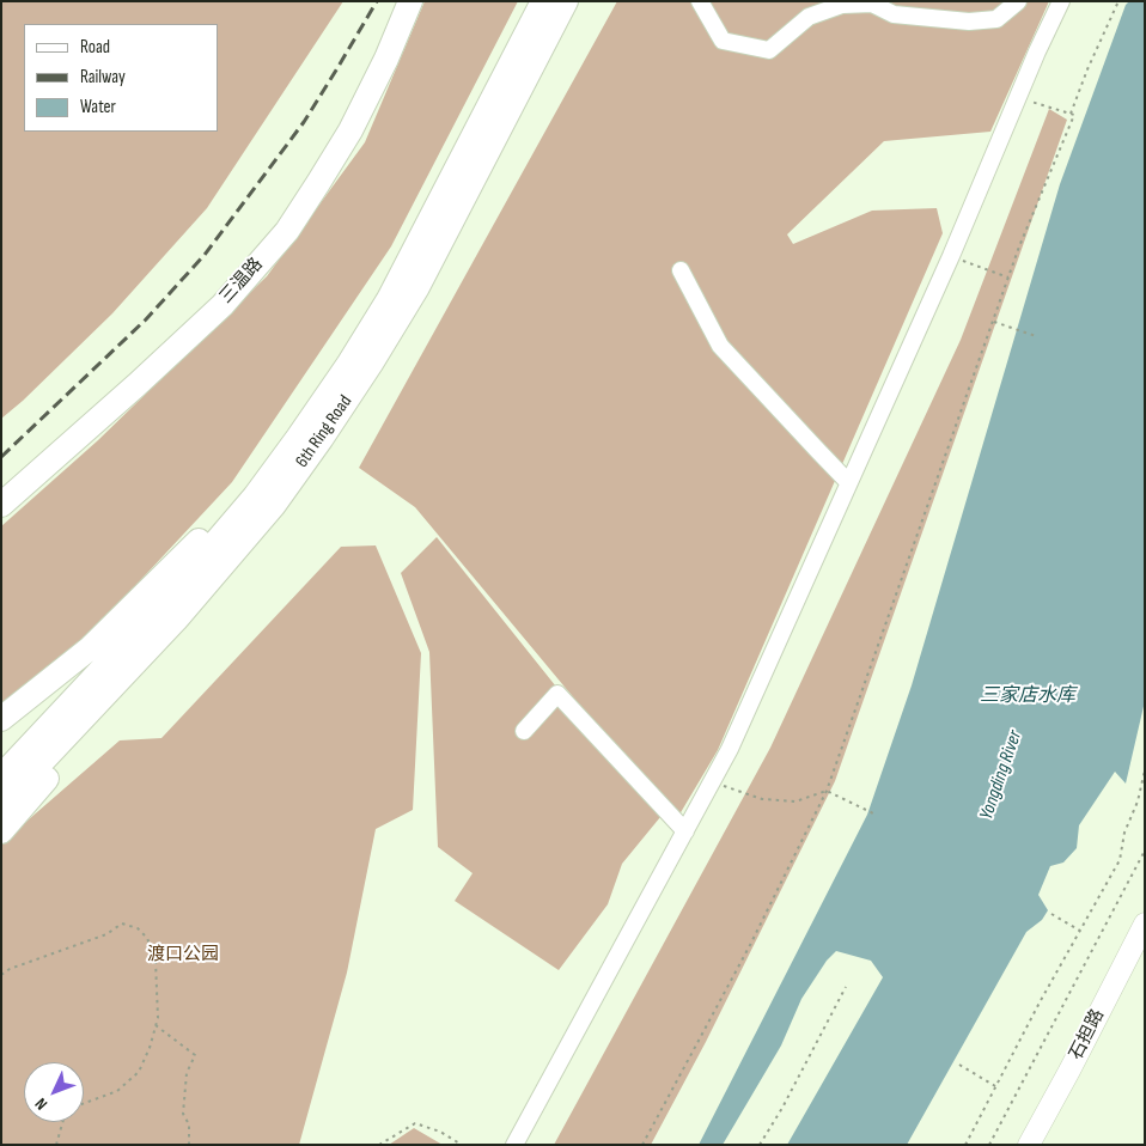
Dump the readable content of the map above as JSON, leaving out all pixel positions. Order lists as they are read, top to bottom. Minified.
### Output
{"streets":{"highway":["三温路","6th Ring Road"],"main road":["石担路"]},"water":["三家店水库","Yongding River"],"parks":["渡口公园"],"legend":["Road","Railway","Water"],"north":"bottom left"}
